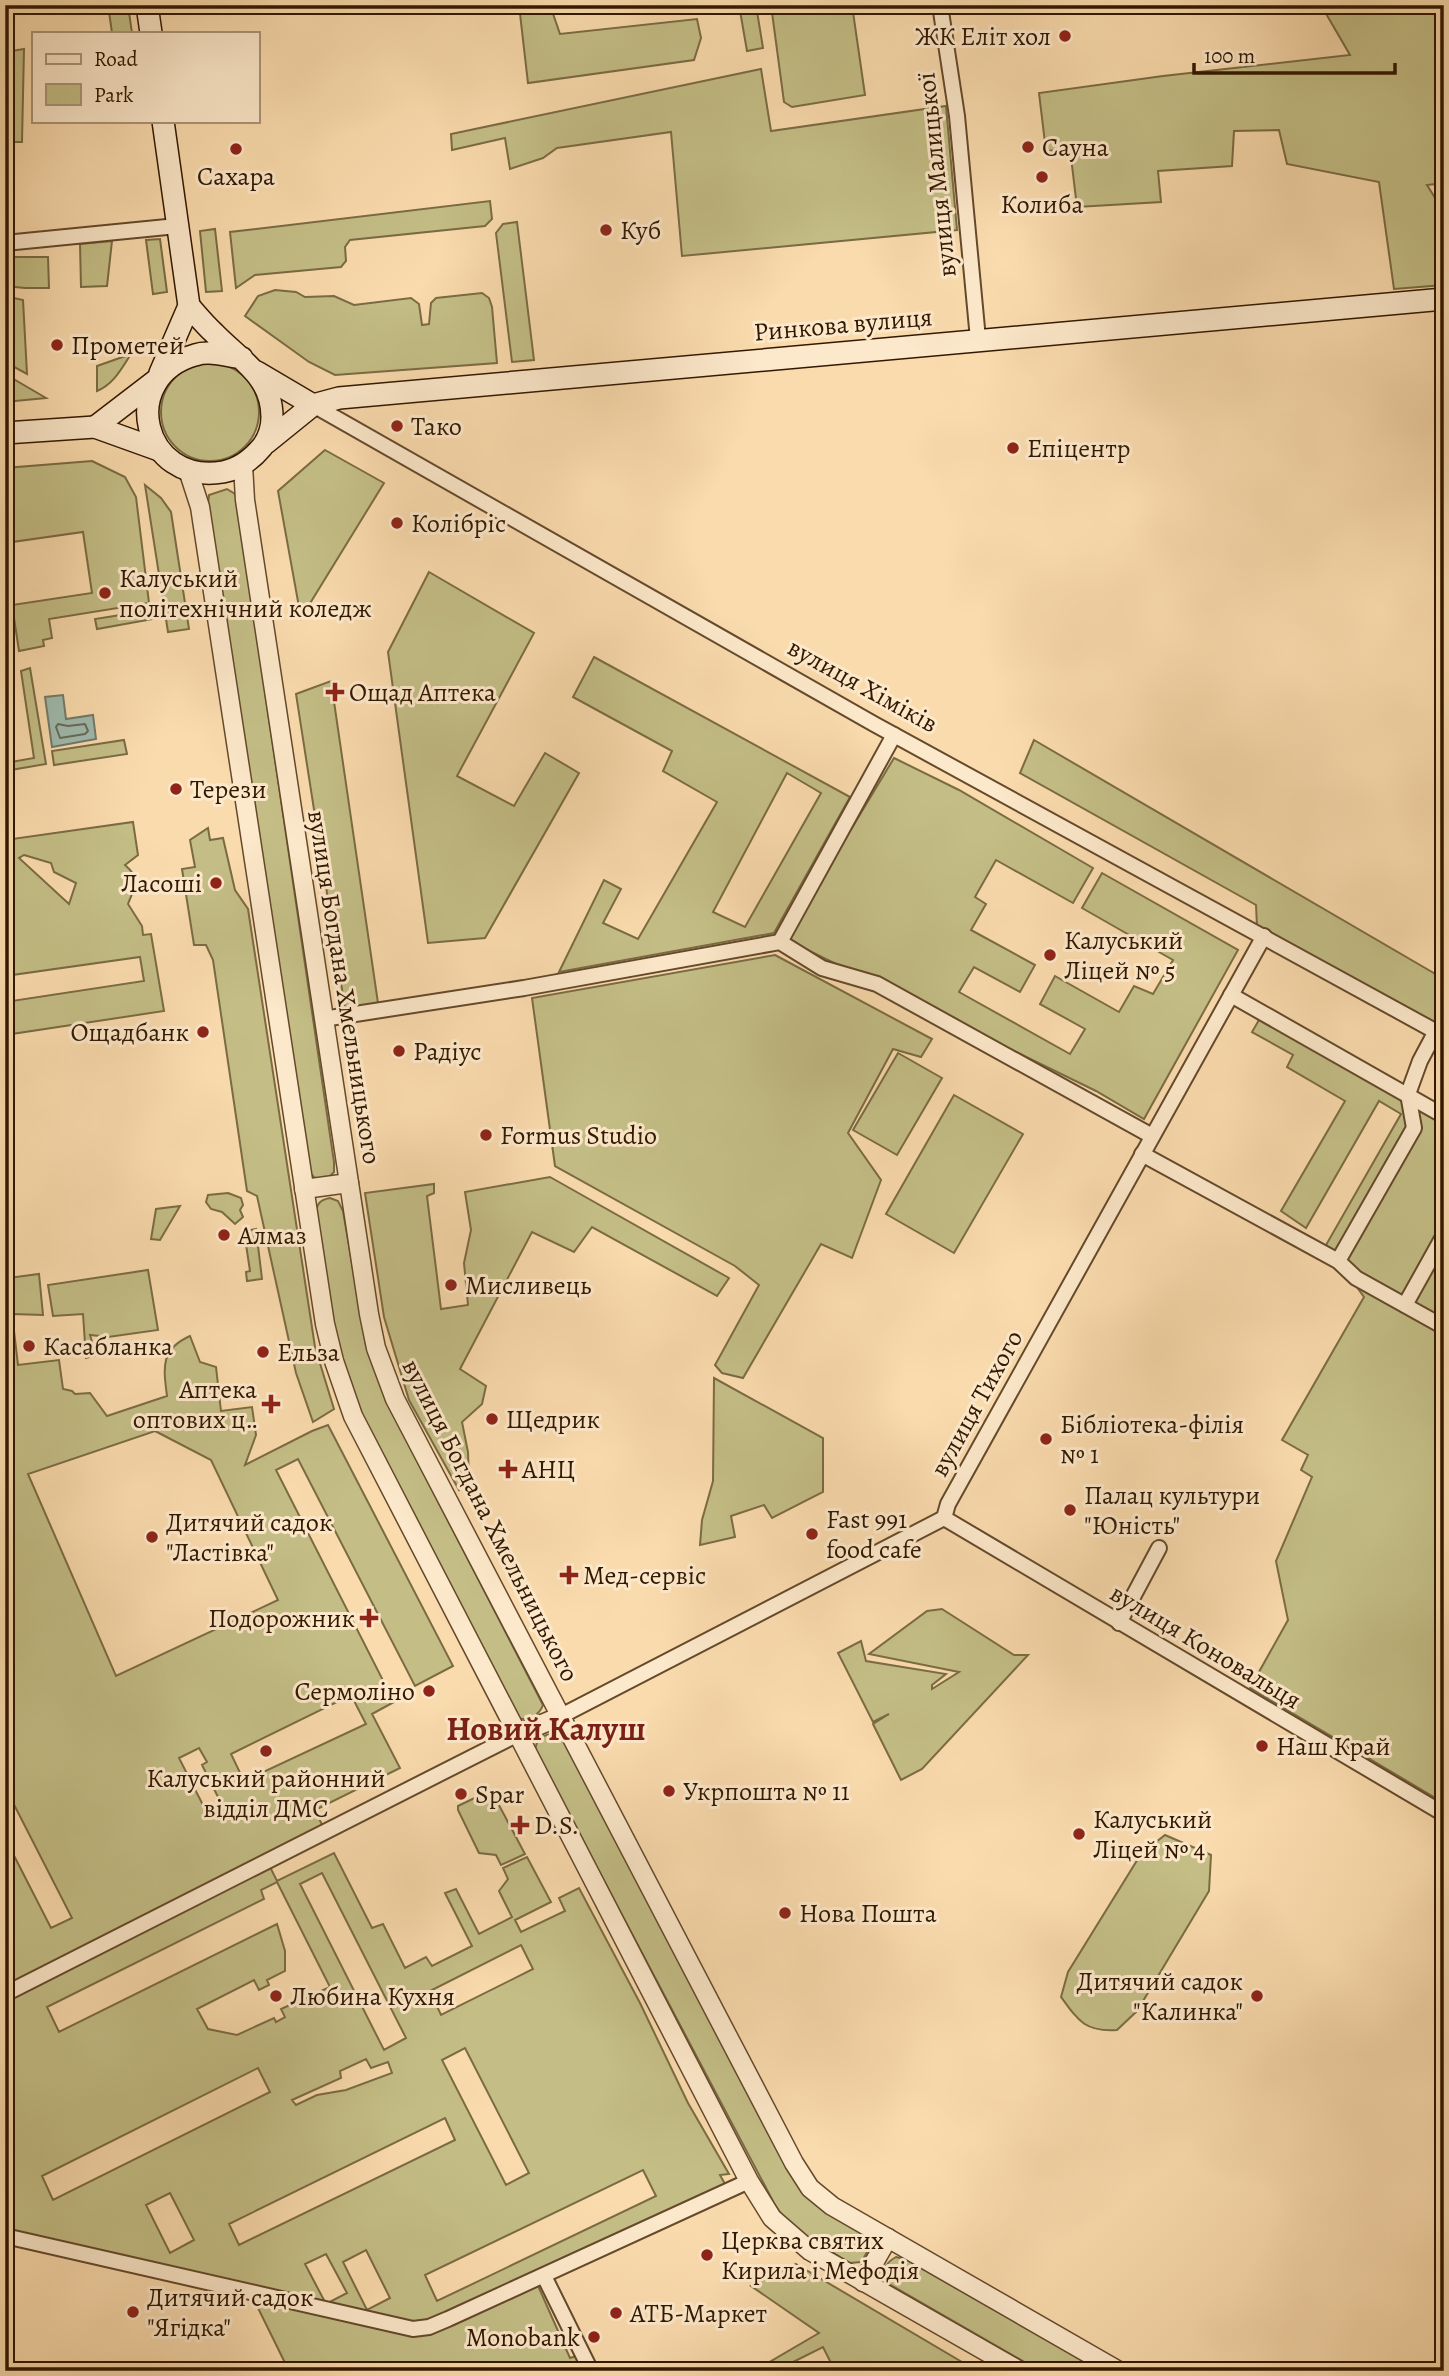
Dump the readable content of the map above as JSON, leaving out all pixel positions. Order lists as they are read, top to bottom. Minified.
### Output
{"streets":{"main road":["Ринкова вулиця"],"street":["вулиця Малицької","вулиця Хіміків","вулиця Богдана Хмельницького","вулиця Тихого","вулиця Коновальця"]},"crossings":[["вулиця Малицької","Ринкова вулиця"],["Ринкова вулиця","вулиця Хіміків"],["вулиця Хіміків","вулиця Тихого"],["вулиця Богдана Хмельницького","вулиця Тихого"],["вулиця Тихого","вулиця Коновальця"]],"districts":["Новий Калуш"],"places":{"other":["ЖК Еліт хол","Сауна","Сахара","Колиба","Куб","Прометей","Тако","Епіцентр","Колібріс","Калуський політехнічний коледж","Терези","Ласоші","Калуський Ліцей № 5","Ощадбанк","Радіус","Formus Studio","Алмаз","Мисливець","Касабланка","Ельза","Щедрик","Бібліотека-філія № 1","Палац культури \"Юність\"","Fast 991 food cafe","Дитячий садок \"Ластівка\"","Сермоліно","Наш Край","Калуський районний відділ ДМС","Укрпошта № 11","Spar","Калуський Ліцей № 4","Нова Пошта","Любина Кухня","Дитячий садок \"Калинка\"","Церква святих Кирила і Мефодія","Дитячий садок \"Ягідка\"","АТБ-Маркет","Monobank"],"health":["Ощад Аптека","Аптека оптових ц‥","АНЦ","Мед-сервіс","Подорожник","D.S."]},"legend":["Road","Park"],"scale_bar":"100 m"}
